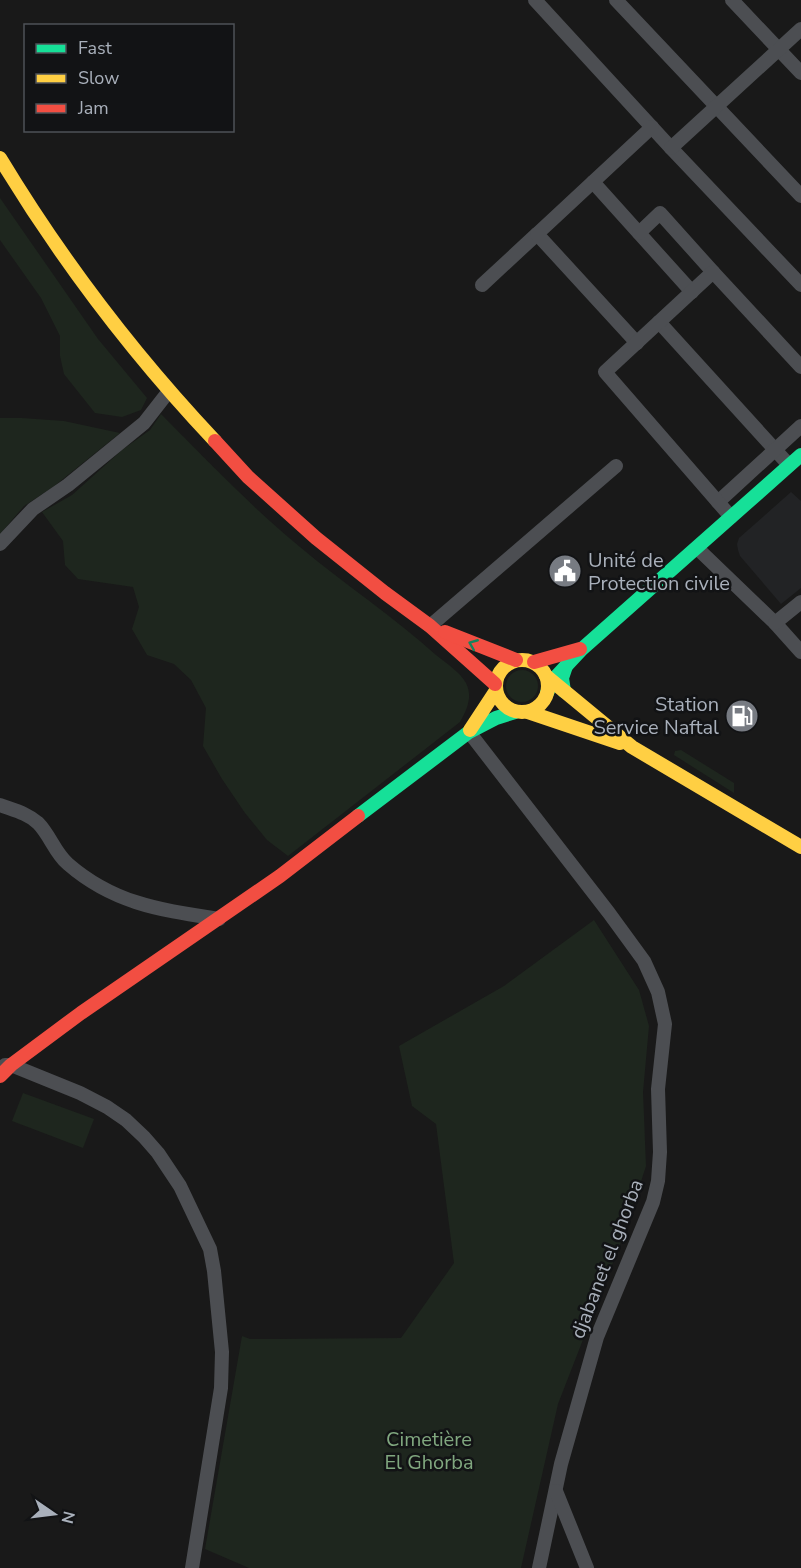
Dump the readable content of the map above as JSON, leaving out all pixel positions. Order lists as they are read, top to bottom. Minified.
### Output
{"streets":{"street":["djabanet el ghorba"]},"parks":["Cimetière El Ghorba"],"places":{"public building":["Unité de Protection civile"],"fuel station":["Station Service Naftal"]},"legend":["Fast","Slow","Jam"],"north":"right"}
